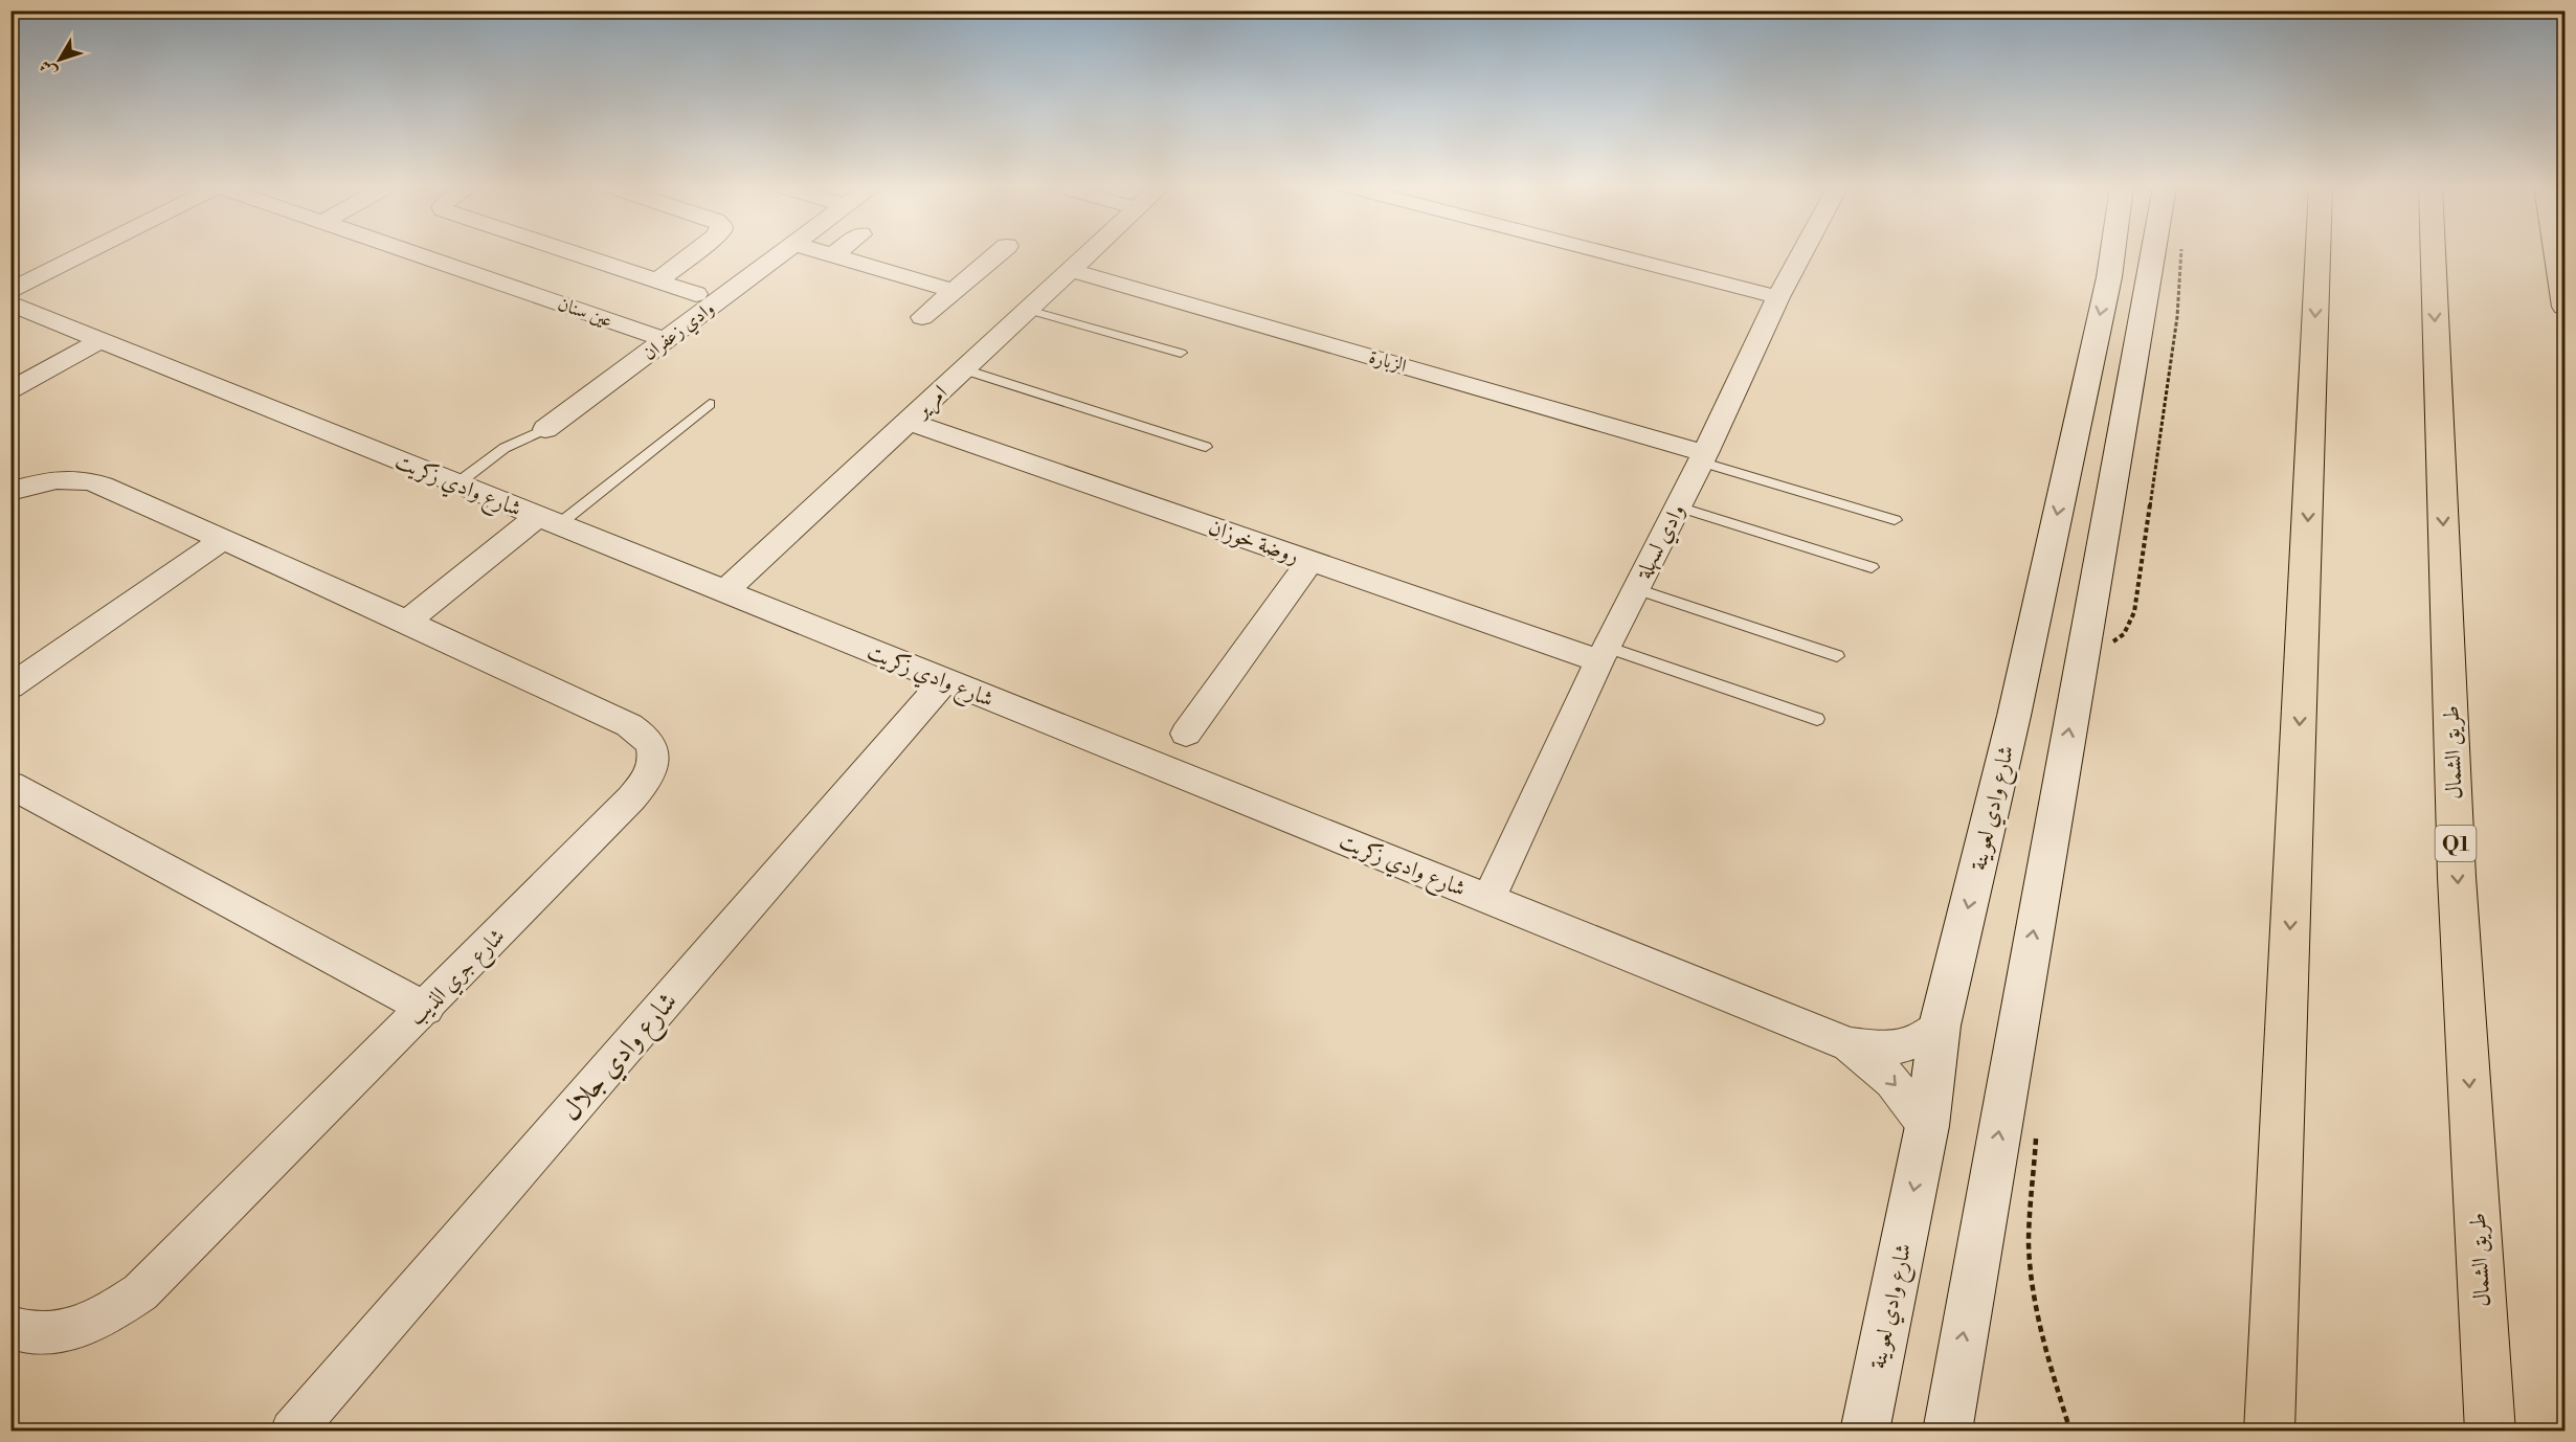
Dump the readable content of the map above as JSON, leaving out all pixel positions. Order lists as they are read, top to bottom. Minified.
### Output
{"streets":{"highway":["طريق الشمال","Q1"],"main road":["شارع وادي لعوينة"],"street":["عين سنان","وادي زعفران","الزبارة","امرير","شارع وادي زكريت","روضة خوزان","وادي لسهلة","شارع جري الذيب","شارع وادي جلال"]},"crossings":[["عين سنان","وادي زعفران"],["الزبارة","امرير"],["الزبارة","وادي لسهلة"],["امرير","شارع وادي زكريت"],["امرير","روضة خوزان"],["شارع وادي زكريت","وادي لسهلة"],["شارع وادي زكريت","شارع وادي لعوينة"],["شارع وادي زكريت","شارع وادي جلال"],["روضة خوزان","وادي لسهلة"]],"north":"bottom left"}
